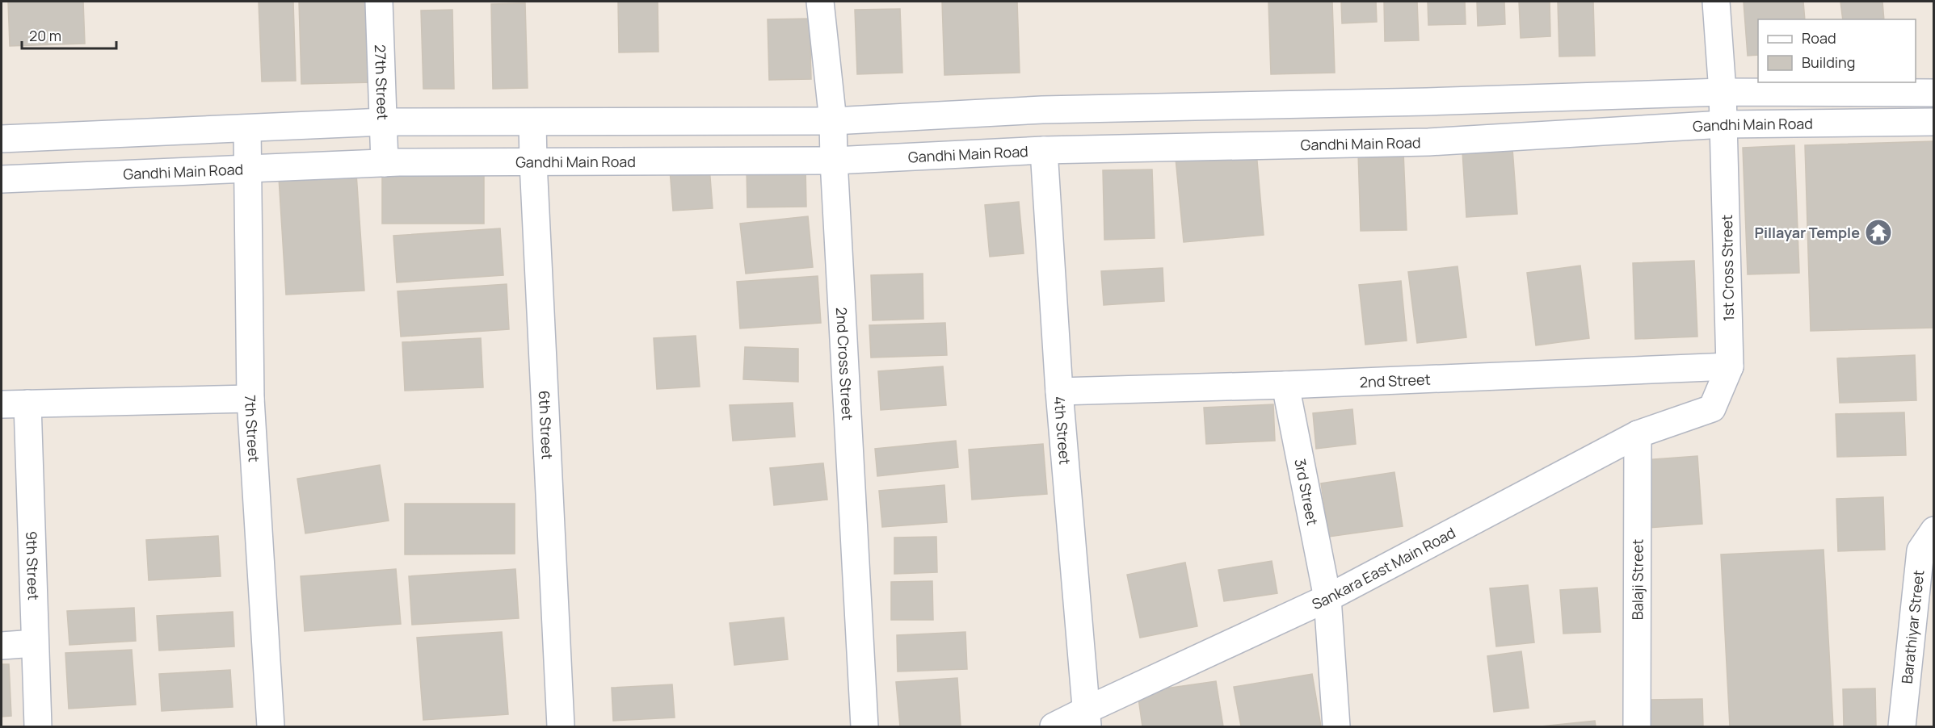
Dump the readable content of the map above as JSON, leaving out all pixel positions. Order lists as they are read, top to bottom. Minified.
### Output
{"streets":{"street":["27th Street","Gandhi Main Road","1st Cross Street","2nd Cross Street","2nd Street","6th Street","7th Street","4th Street","3rd Street","9th Street","Sankara East Main Road","Balaji Street","Barathiyar Street"]},"crossings":[["27th Street","Gandhi Main Road"],["Gandhi Main Road","1st Cross Street"],["Gandhi Main Road","2nd Cross Street"],["Gandhi Main Road","6th Street"],["Gandhi Main Road","7th Street"],["Gandhi Main Road","4th Street"],["1st Cross Street","2nd Street"],["1st Cross Street","Sankara East Main Road"],["2nd Street","4th Street"],["2nd Street","3rd Street"],["4th Street","Sankara East Main Road"],["3rd Street","Sankara East Main Road"],["Sankara East Main Road","Balaji Street"]],"places":{"temple":["Pillayar Temple"]},"legend":["Road","Building"],"scale_bar":"20 m"}
